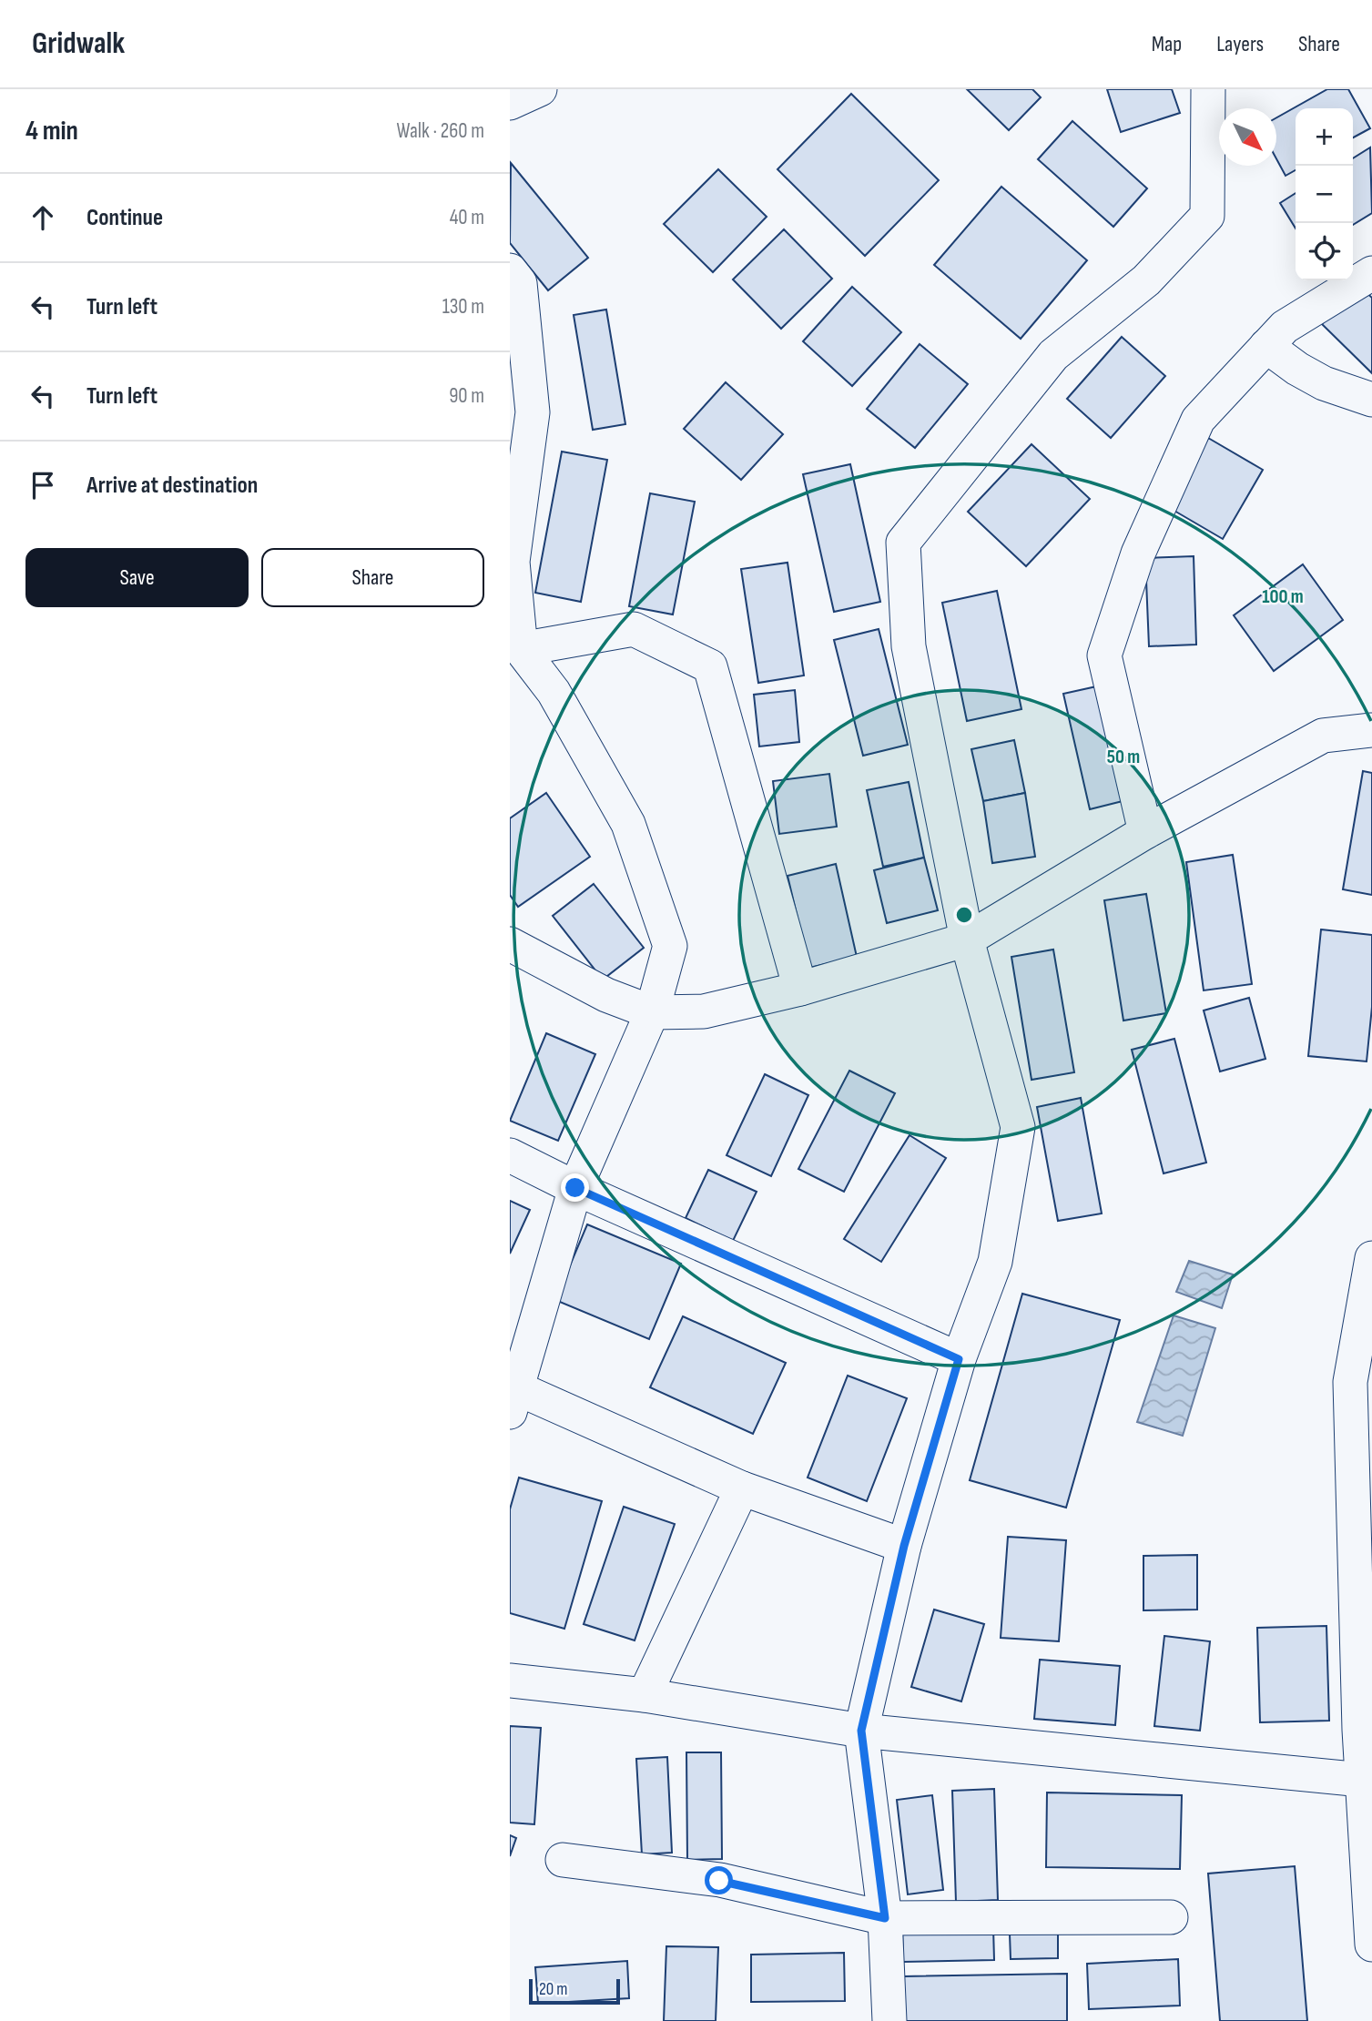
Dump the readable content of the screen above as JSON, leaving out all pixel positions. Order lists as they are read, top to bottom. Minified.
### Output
{"scale_bar":"20 m","north":"bottom right","page":{"header":"Gridwalk","nav":["Map","Layers","Share"],"heading":["4 min","Walk · 260 m"],"map_buttons":["+","−"],"list":[["Continue","40 m"],["Turn left","130 m"],["Turn left","90 m"],"Arrive at destination"],"buttons":["Save","Share"],"scale":"20 m"},"rings":["100 m","50 m"]}
